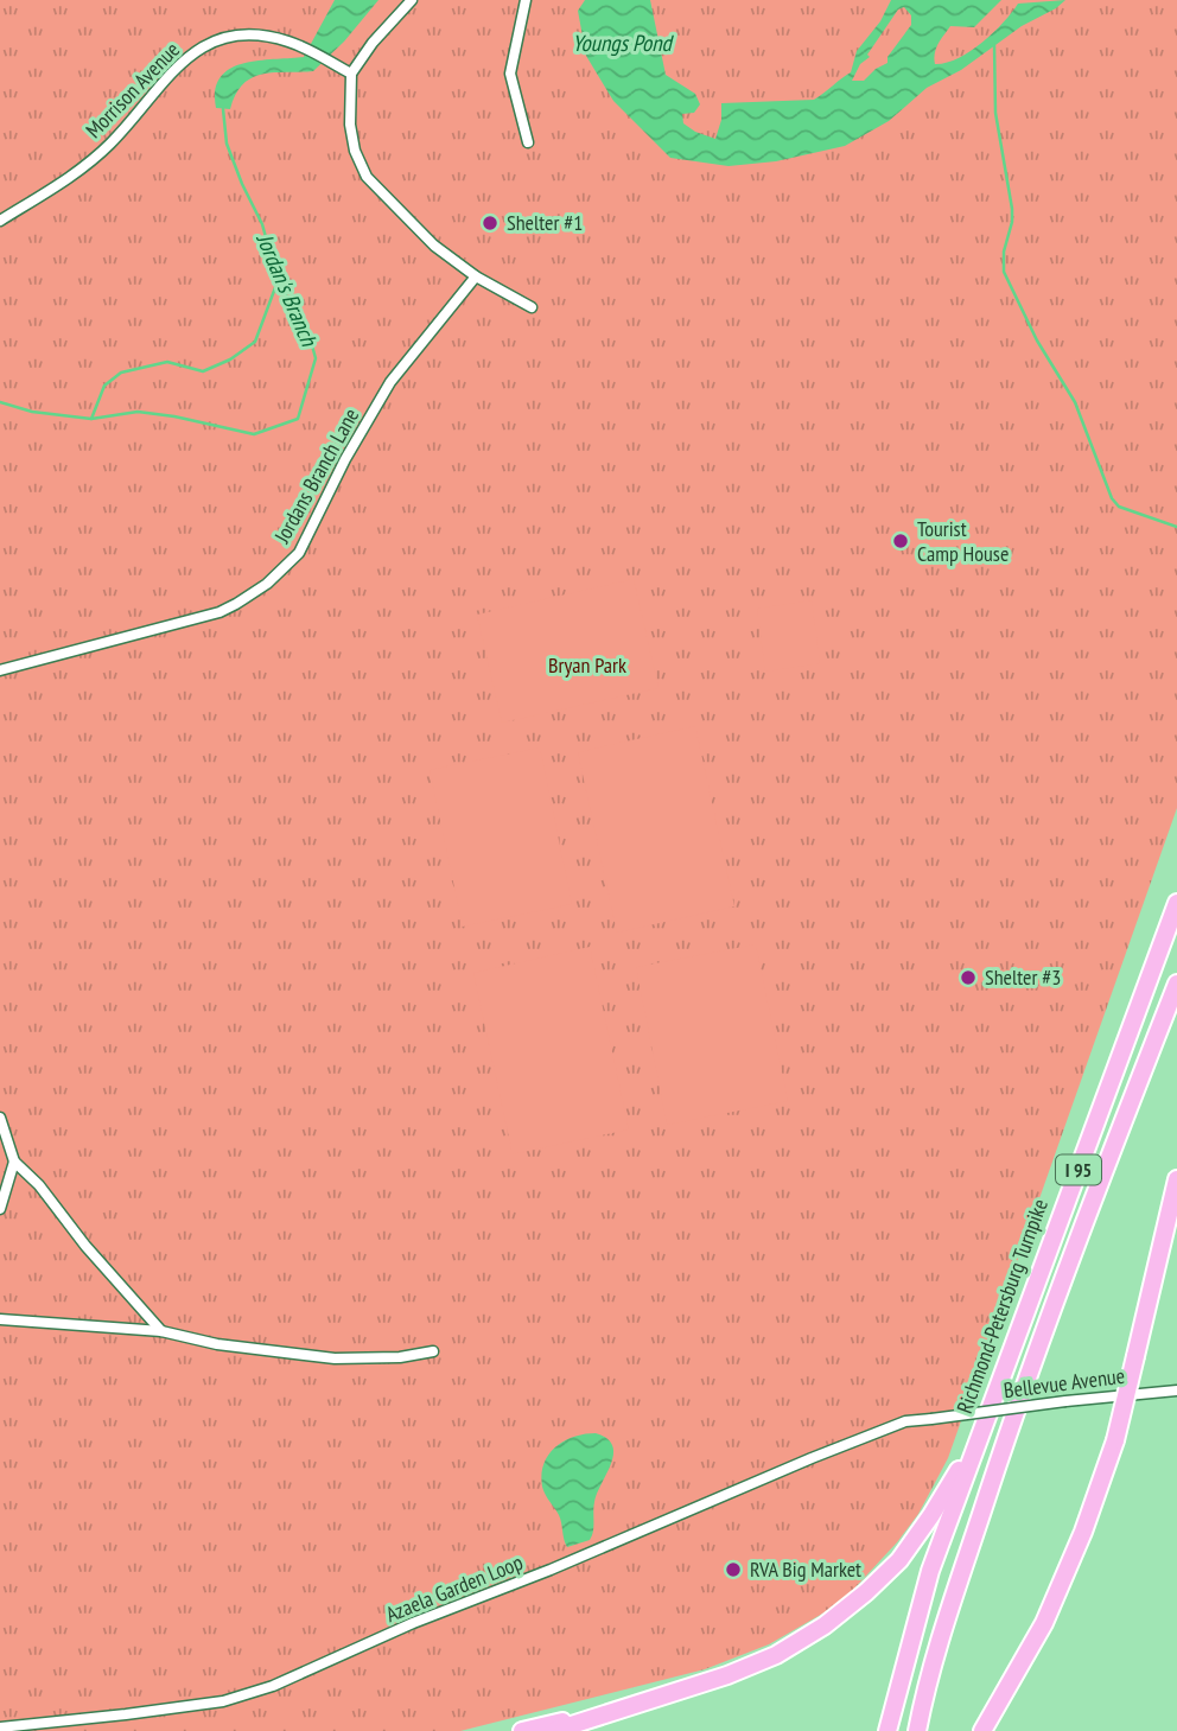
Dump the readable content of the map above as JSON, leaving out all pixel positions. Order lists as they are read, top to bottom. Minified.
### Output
{"streets":{"highway":["I 95","Richmond-Petersburg Turnpike"],"street":["Morrison Avenue","Jordans Branch Lane","Bellevue Avenue","Azaela Garden Loop"]},"crossings":[["Bellevue Avenue","Azaela Garden Loop"]],"water":["Youngs Pond","Jordan's Branch"],"parks":["Bryan Park"],"places":["Shelter #1","Tourist Camp House","Shelter #3","RVA Big Market"]}
